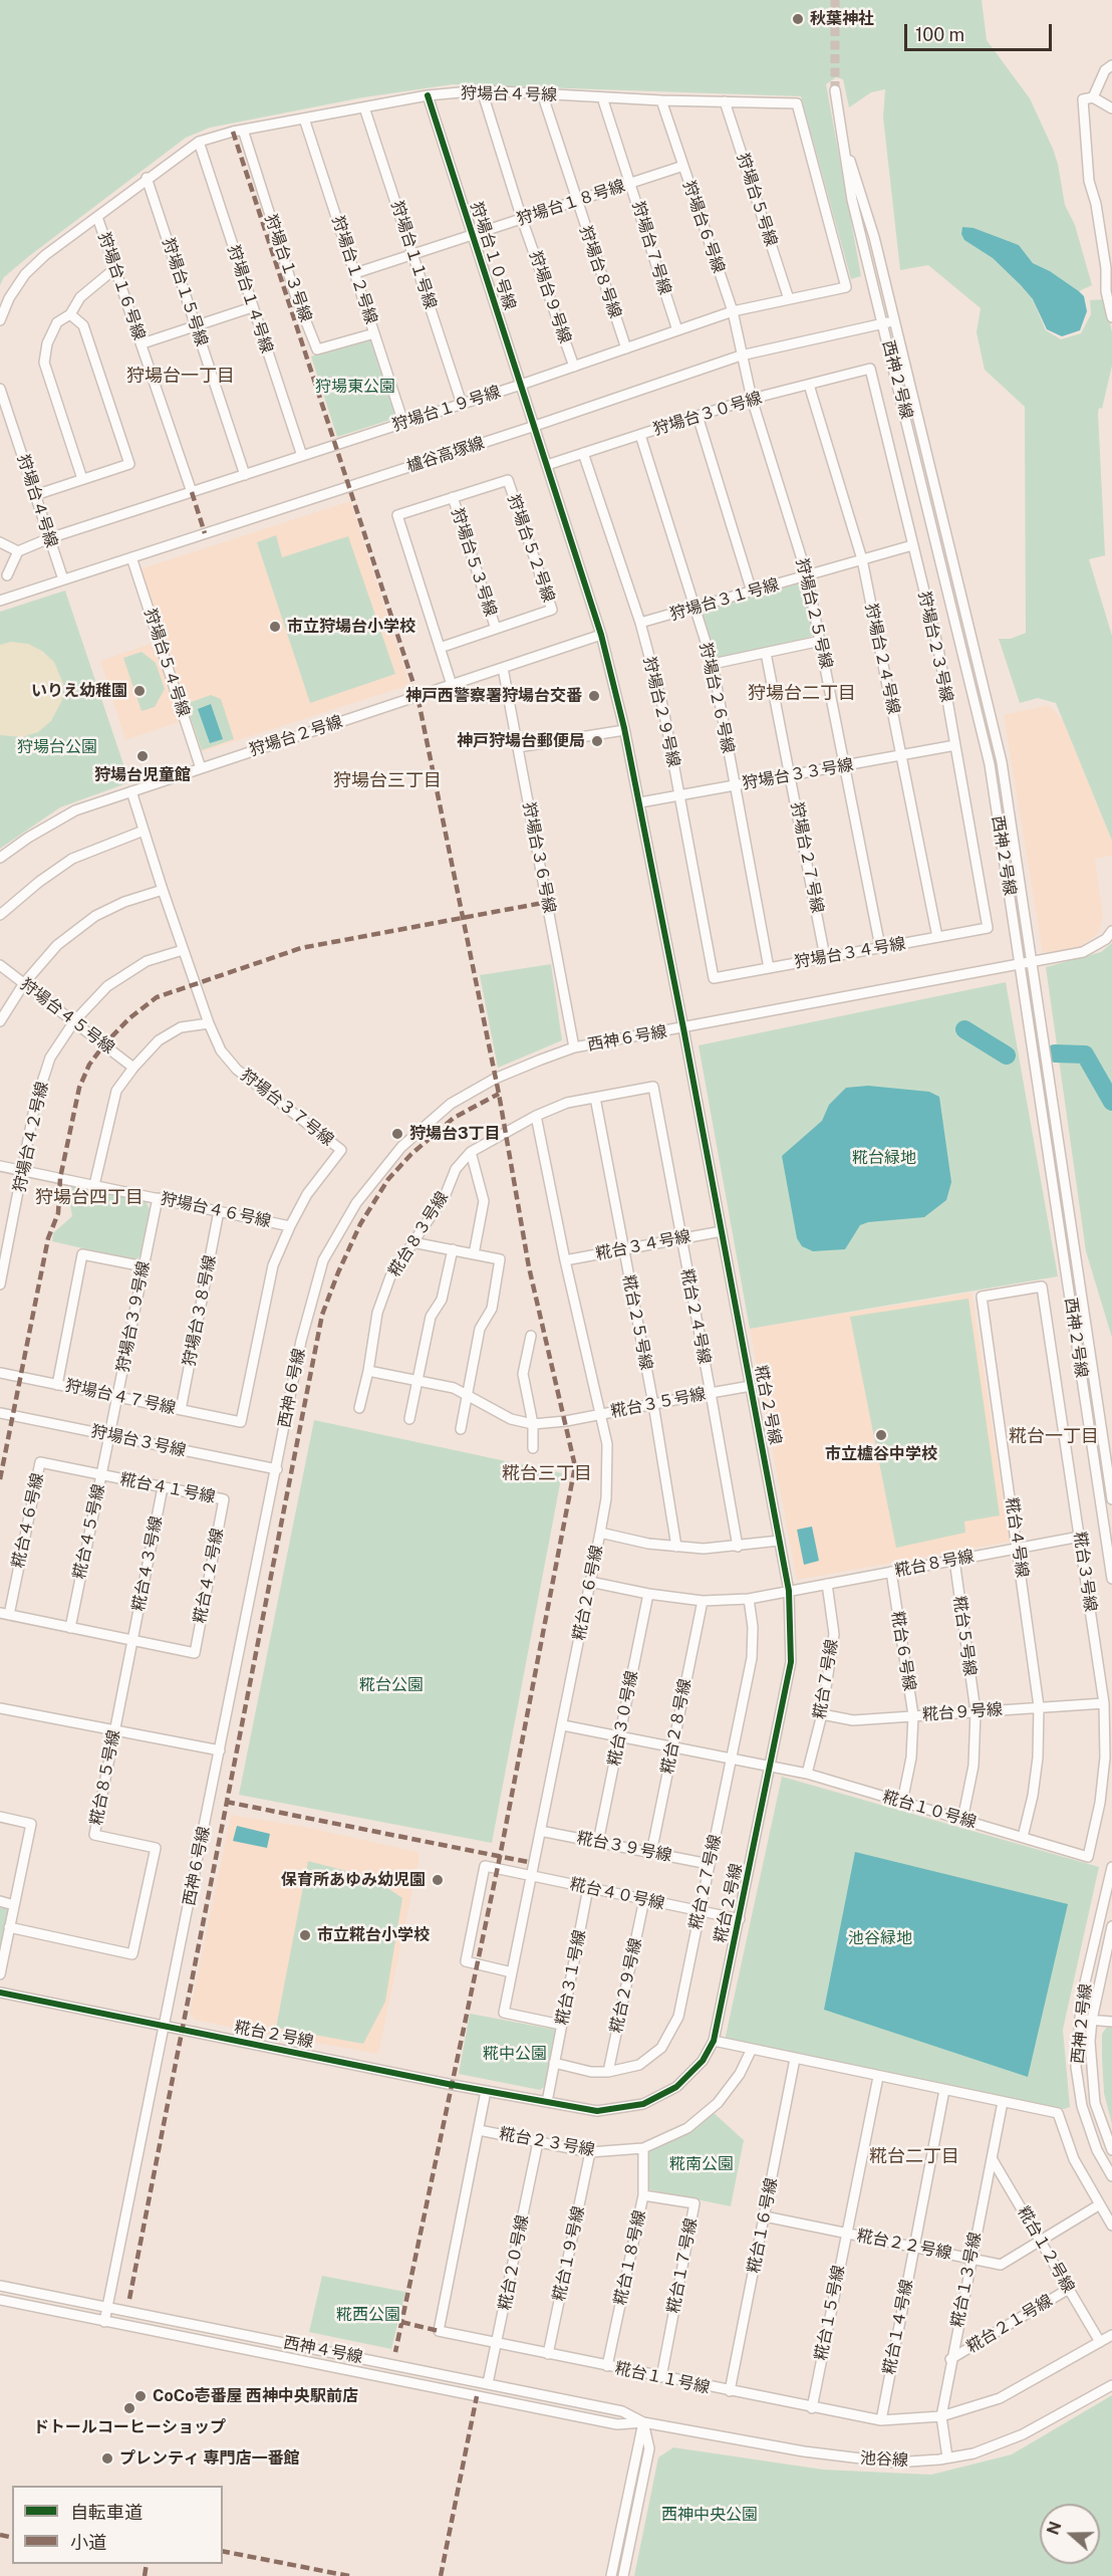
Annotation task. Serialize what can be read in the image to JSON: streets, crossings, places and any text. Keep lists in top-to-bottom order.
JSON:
{
  "streets": {
    "street": [
      "狩場台４号線",
      "狩場台５号線",
      "狩場台１８号線",
      "狩場台６号線",
      "狩場台７号線",
      "狩場台１１号線",
      "狩場台１０号線",
      "狩場台１３号線",
      "狩場台１２号線",
      "狩場台８号線",
      "狩場台１６号線",
      "狩場台１５号線",
      "狩場台９号線",
      "狩場台１４号線",
      "西神２号線",
      "狩場台１９号線",
      "狩場台３０号線",
      "櫨谷高塚線",
      "狩場台５２号線",
      "狩場台５３号線",
      "狩場台３１号線",
      "狩場台２５号線",
      "狩場台２３号線",
      "狩場台２４号線",
      "狩場台５４号線",
      "狩場台２６号線",
      "狩場台２９号線",
      "狩場台２号線",
      "狩場台３３号線",
      "狩場台３６号線",
      "狩場台２７号線",
      "狩場台３４号線",
      "狩場台４５号線",
      "西神６号線",
      "狩場台３７号線",
      "狩場台４２号線",
      "狩場台４６号線",
      "糀台８３号線",
      "糀台３４号線",
      "狩場台３８号線",
      "狩場台３９号線",
      "糀台２４号線",
      "糀台２５号線",
      "狩場台４７号線",
      "糀台３５号線",
      "糀台２号線",
      "狩場台３号線",
      "糀台４１号線",
      "糀台４６号線",
      "糀台４５号線",
      "糀台４号線",
      "糀台４３号線",
      "糀台８号線",
      "糀台３号線",
      "糀台４２号線",
      "糀台２６号線",
      "糀台５号線",
      "糀台６号線",
      "糀台７号線",
      "糀台９号線",
      "糀台３０号線",
      "糀台２８号線",
      "糀台８５号線",
      "糀台１０号線",
      "糀台３９号線",
      "糀台２７号線",
      "糀台４０号線",
      "糀台３１号線",
      "糀台２９号線",
      "糀台２３号線",
      "糀台１６号線",
      "糀台２２号線",
      "糀台１２号線",
      "糀台１９号線",
      "糀台１８号線",
      "糀台２０号線",
      "糀台１７号線",
      "糀台１３号線",
      "糀台１５号線",
      "糀台２１号線",
      "糀台１４号線",
      "西神４号線",
      "糀台１１号線",
      "池谷線"
    ]
  },
  "crossings": [
    ["狩場台４号線", "狩場台５号線"],
    ["狩場台４号線", "狩場台６号線"],
    ["狩場台４号線", "狩場台７号線"],
    ["狩場台４号線", "狩場台１１号線"],
    ["狩場台４号線", "狩場台１０号線"],
    ["狩場台４号線", "狩場台１３号線"],
    ["狩場台４号線", "狩場台１２号線"],
    ["狩場台４号線", "狩場台８号線"],
    ["狩場台４号線", "狩場台１６号線"],
    ["狩場台４号線", "狩場台１５号線"],
    ["狩場台４号線", "狩場台９号線"],
    ["狩場台４号線", "狩場台１４号線"],
    ["狩場台４号線", "狩場台１９号線"],
    ["狩場台４号線", "櫨谷高塚線"],
    ["狩場台５号線", "狩場台１９号線"],
    ["狩場台１８号線", "狩場台６号線"],
    ["狩場台１８号線", "狩場台７号線"],
    ["狩場台１８号線", "狩場台１１号線"],
    ["狩場台１８号線", "狩場台１０号線"],
    ["狩場台１８号線", "狩場台１２号線"],
    ["狩場台１８号線", "狩場台８号線"],
    ["狩場台１８号線", "狩場台９号線"],
    ["狩場台６号線", "狩場台１９号線"],
    ["狩場台６号線", "櫨谷高塚線"],
    ["狩場台６号線", "狩場台２５号線"],
    ["狩場台７号線", "狩場台１９号線"],
    ["狩場台１１号線", "狩場台１９号線"],
    ["狩場台１０号線", "狩場台１９号線"],
    ["狩場台１０号線", "狩場台３０号線"],
    ["狩場台１０号線", "櫨谷高塚線"],
    ["狩場台１０号線", "狩場台２号線"],
    ["狩場台１０号線", "糀台２号線"],
    ["狩場台１３号線", "狩場台１２号線"],
    ["狩場台１２号線", "狩場台１９号線"],
    ["狩場台８号線", "狩場台１９号線"],
    ["狩場台１６号線", "狩場台１９号線"],
    ["狩場台１５号線", "狩場台１９号線"],
    ["狩場台９号線", "狩場台１９号線"],
    ["狩場台１４号線", "狩場台１９号線"],
    ["西神２号線", "櫨谷高塚線"],
    ["西神２号線", "西神６号線"],
    ["狩場台３０号線", "狩場台２５号線"],
    ["狩場台３０号線", "狩場台２３号線"],
    ["狩場台３０号線", "狩場台２４号線"],
    ["狩場台３０号線", "狩場台２６号線"],
    ["狩場台３０号線", "狩場台２９号線"],
    ["櫨谷高塚線", "狩場台２５号線"],
    ["櫨谷高塚線", "狩場台５４号線"],
    ["狩場台５２号線", "狩場台５３号線"],
    ["狩場台５２号線", "狩場台２号線"],
    ["狩場台３１号線", "狩場台２５号線"],
    ["狩場台３１号線", "狩場台２３号線"],
    ["狩場台３１号線", "狩場台２４号線"],
    ["狩場台３１号線", "狩場台２６号線"],
    ["狩場台３１号線", "狩場台２９号線"],
    ["狩場台２５号線", "狩場台３３号線"],
    ["狩場台２５号線", "狩場台３４号線"],
    ["狩場台２３号線", "狩場台３３号線"],
    ["狩場台２３号線", "狩場台３４号線"],
    ["狩場台２４号線", "狩場台３３号線"],
    ["狩場台２４号線", "狩場台３４号線"],
    ["狩場台５４号線", "狩場台２号線"],
    ["狩場台２６号線", "狩場台３３号線"],
    ["狩場台２６号線", "狩場台３４号線"],
    ["狩場台２９号線", "狩場台３３号線"],
    ["狩場台２９号線", "狩場台３４号線"],
    ["狩場台２号線", "狩場台３６号線"],
    ["狩場台２号線", "狩場台３７号線"],
    ["狩場台３３号線", "狩場台２７号線"],
    ["狩場台３３号線", "糀台２号線"],
    ["狩場台３６号線", "西神６号線"],
    ["狩場台２７号線", "狩場台３４号線"],
    ["狩場台４５号線", "狩場台４２号線"],
    ["西神６号線", "糀台２号線"],
    ["西神６号線", "狩場台３号線"],
    ["西神６号線", "西神４号線"],
    ["狩場台３７号線", "狩場台４２号線"],
    ["狩場台３７号線", "狩場台４６号線"],
    ["狩場台３７号線", "狩場台４７号線"],
    ["狩場台４２号線", "狩場台４６号線"],
    ["狩場台４６号線", "狩場台３８号線"],
    ["狩場台４６号線", "狩場台３９号線"],
    ["糀台８３号線", "糀台２４号線"],
    ["糀台８３号線", "糀台２５号線"],
    ["糀台８３号線", "糀台２６号線"],
    ["糀台３４号線", "糀台２４号線"],
    ["糀台３４号線", "糀台２５号線"],
    ["糀台３４号線", "糀台２号線"],
    ["糀台３４号線", "糀台２６号線"],
    ["狩場台３８号線", "狩場台４７号線"],
    ["狩場台３９号線", "狩場台４７号線"],
    ["狩場台３９号線", "狩場台３号線"],
    ["狩場台３９号線", "糀台４５号線"],
    ["糀台２４号線", "糀台３５号線"],
    ["糀台２５号線", "糀台３５号線"],
    ["糀台３５号線", "糀台２号線"],
    ["糀台３５号線", "糀台２６号線"],
    ["糀台２号線", "糀台８号線"],
    ["糀台２号線", "糀台１０号線"],
    ["糀台２号線", "糀台４０号線"],
    ["糀台２号線", "糀台３１号線"],
    ["糀台２号線", "糀台１１号線"],
    ["狩場台３号線", "糀台４５号線"],
    ["糀台４１号線", "糀台４６号線"],
    ["糀台４１号線", "糀台４５号線"],
    ["糀台４１号線", "糀台４３号線"],
    ["糀台４１号線", "糀台４２号線"],
    ["糀台４号線", "糀台８号線"],
    ["糀台４号線", "糀台３号線"],
    ["糀台４号線", "糀台９号線"],
    ["糀台４号線", "糀台１０号線"],
    ["糀台４３号線", "糀台４２号線"],
    ["糀台４３号線", "糀台８５号線"],
    ["糀台８号線", "糀台３号線"],
    ["糀台８号線", "糀台２６号線"],
    ["糀台８号線", "糀台５号線"],
    ["糀台８号線", "糀台６号線"],
    ["糀台８号線", "糀台７号線"],
    ["糀台８号線", "糀台３０号線"],
    ["糀台８号線", "糀台２８号線"],
    ["糀台８号線", "糀台２７号線"],
    ["糀台３号線", "糀台９号線"],
    ["糀台３号線", "糀台１０号線"],
    ["糀台４２号線", "糀台８５号線"],
    ["糀台２６号線", "糀台１０号線"],
    ["糀台２６号線", "糀台３９号線"],
    ["糀台２６号線", "糀台４０号線"],
    ["糀台２６号線", "糀台３１号線"],
    ["糀台５号線", "糀台９号線"],
    ["糀台５号線", "糀台１０号線"],
    ["糀台６号線", "糀台９号線"],
    ["糀台６号線", "糀台１０号線"],
    ["糀台７号線", "糀台９号線"],
    ["糀台７号線", "糀台１０号線"],
    ["糀台３０号線", "糀台１０号線"],
    ["糀台３０号線", "糀台３９号線"],
    ["糀台２８号線", "糀台１０号線"],
    ["糀台２８号線", "糀台３９号線"],
    ["糀台１０号線", "糀台２７号線"],
    ["糀台３９号線", "糀台２７号線"],
    ["糀台２７号線", "糀台４０号線"],
    ["糀台２７号線", "糀台３１号線"],
    ["糀台２７号線", "糀台２９号線"],
    ["糀台４０号線", "糀台３１号線"],
    ["糀台４０号線", "糀台２９号線"],
    ["糀台２３号線", "糀台１９号線"],
    ["糀台２３号線", "糀台１８号線"],
    ["糀台２３号線", "糀台２０号線"],
    ["糀台２３号線", "糀台１１号線"],
    ["糀台１６号線", "糀台２２号線"],
    ["糀台１６号線", "糀台１１号線"],
    ["糀台２２号線", "糀台１２号線"],
    ["糀台２２号線", "糀台１３号線"],
    ["糀台２２号線", "糀台１５号線"],
    ["糀台２２号線", "糀台１４号線"],
    ["糀台１２号線", "糀台１３号線"],
    ["糀台１２号線", "糀台２１号線"],
    ["糀台１２号線", "糀台１１号線"],
    ["糀台１９号線", "糀台１１号線"],
    ["糀台１８号線", "糀台１７号線"],
    ["糀台１８号線", "糀台１１号線"],
    ["糀台２０号線", "西神４号線"],
    ["糀台２０号線", "糀台１１号線"],
    ["糀台１７号線", "糀台１１号線"],
    ["糀台１３号線", "糀台２１号線"],
    ["糀台１３号線", "糀台１１号線"],
    ["糀台１３号線", "池谷線"],
    ["糀台１５号線", "糀台１１号線"],
    ["糀台１４号線", "糀台１１号線"],
    ["西神４号線", "池谷線"]
  ],
  "districts": [
    "狩場台一丁目",
    "狩場台二丁目",
    "狩場台三丁目",
    "狩場台四丁目",
    "糀台一丁目",
    "糀台三丁目",
    "糀台二丁目"
  ],
  "parks": [
    "狩場東公園",
    "狩場台公園",
    "糀台緑地",
    "糀台公園",
    "池谷緑地",
    "糀中公園",
    "糀南公園",
    "糀西公園",
    "西神中央公園"
  ],
  "places": [
    "秋葉神社",
    "市立狩場台小学校",
    "いりえ幼稚園",
    "神戸西警察署狩場台交番",
    "神戸狩場台郵便局",
    "狩場台児童館",
    "狩場台3丁目",
    "市立櫨谷中学校",
    "保育所あゆみ幼児園",
    "市立糀台小学校",
    "CoCo壱番屋 西神中央駅前店",
    "ドトールコーヒーショップ",
    "プレンティ 専門店一番館"
  ],
  "legend": ["自転車道", "小道"],
  "scale_bar": "100 m",
  "north": "left"
}
